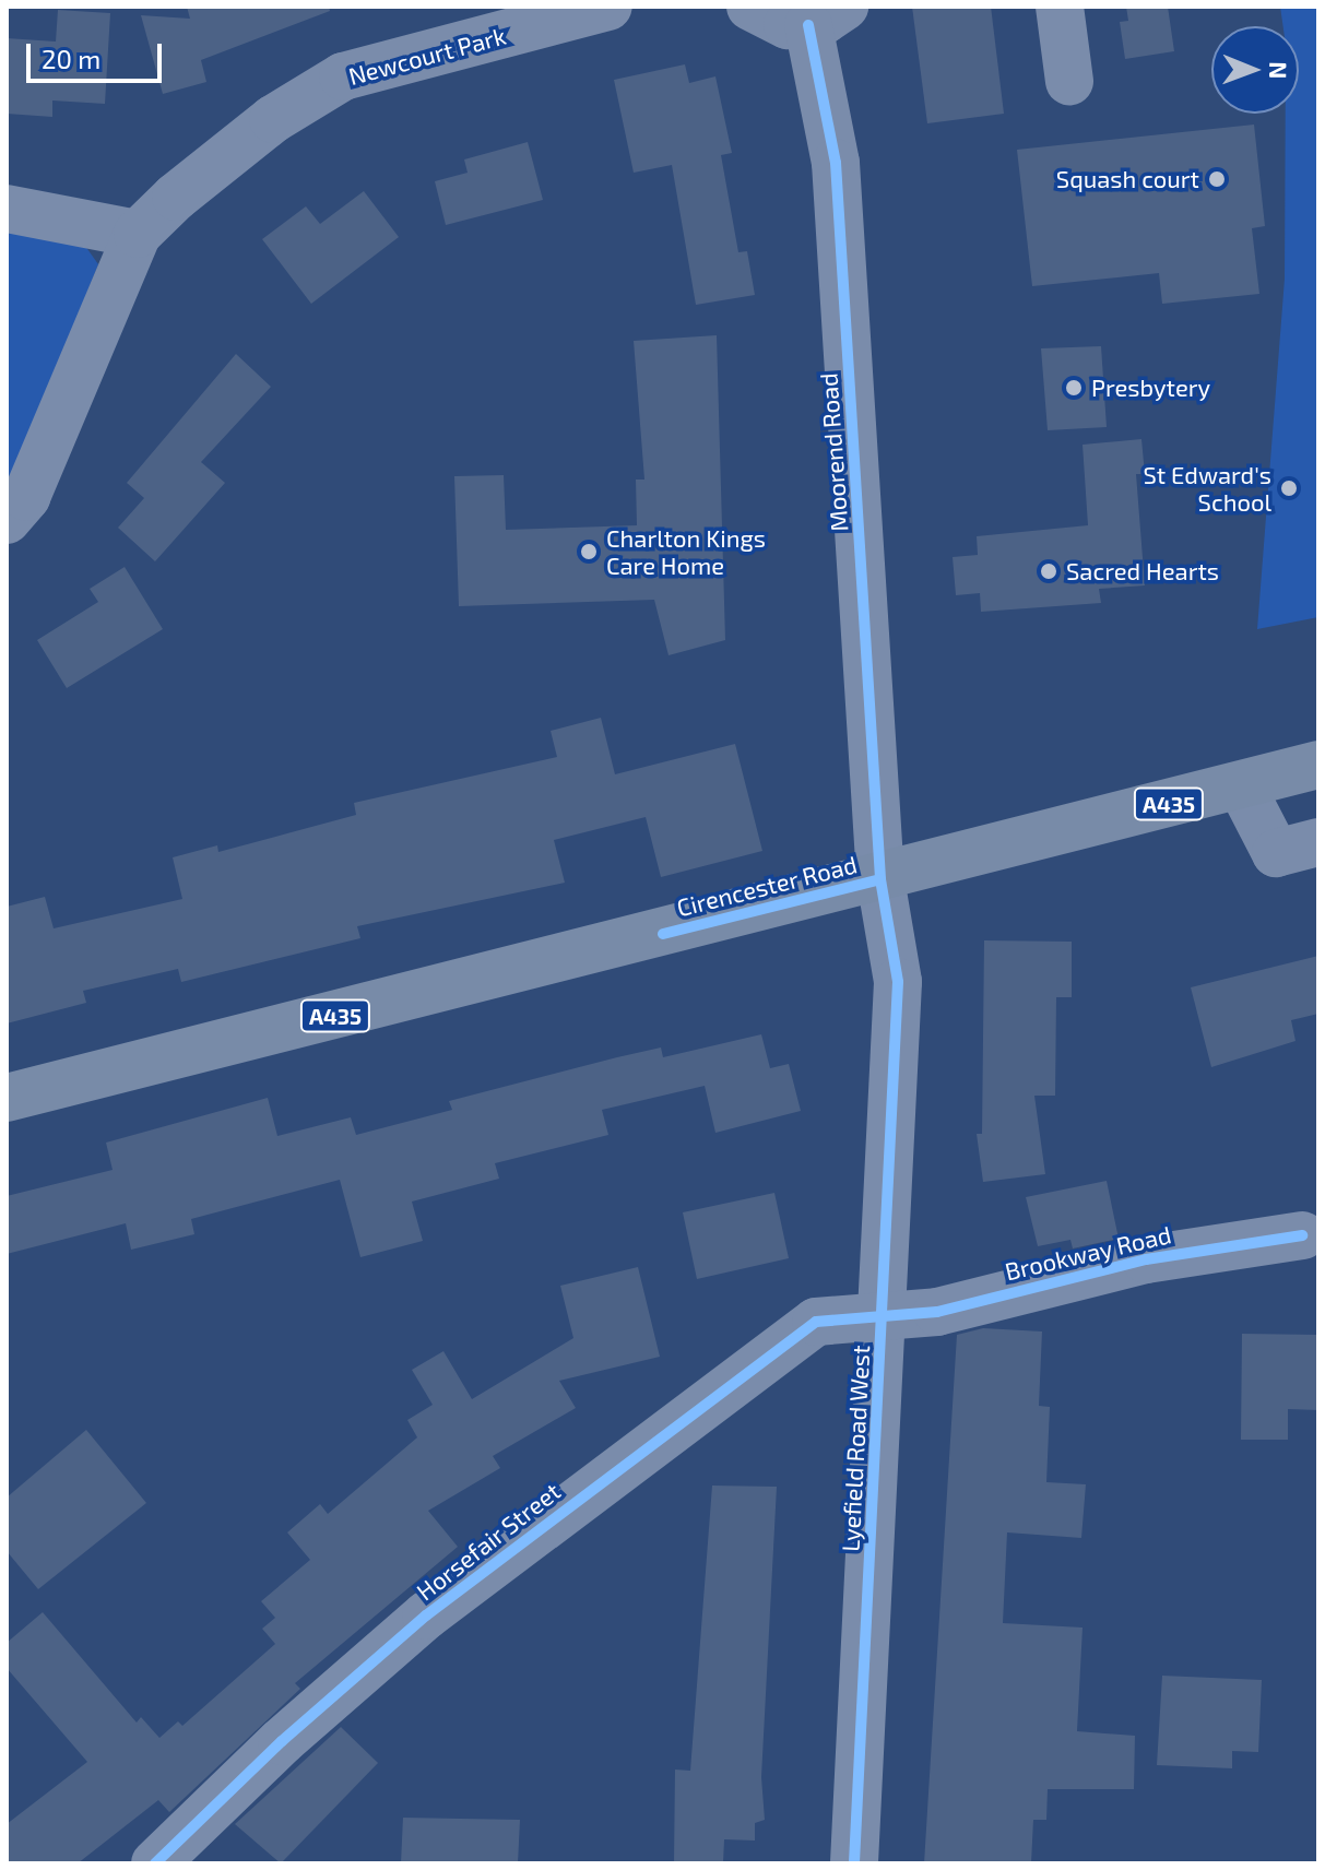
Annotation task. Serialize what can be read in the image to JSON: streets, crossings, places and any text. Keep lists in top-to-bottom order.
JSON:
{
  "streets": {
    "main road": ["A435", "Cirencester Road"],
    "street": [
      "Newcourt Park",
      "Moorend Road",
      "Brookway Road",
      "Lyefield Road West",
      "Horsefair Street"
    ]
  },
  "crossings": [
    ["Moorend Road", "Cirencester Road"],
    ["Moorend Road", "Lyefield Road West"],
    ["Cirencester Road", "Lyefield Road West"],
    ["Brookway Road", "Lyefield Road West"],
    ["Brookway Road", "Horsefair Street"],
    ["Lyefield Road West", "Horsefair Street"]
  ],
  "places": [
    "Squash court",
    "Presbytery",
    "St Edward's School",
    "Charlton Kings Care Home",
    "Sacred Hearts"
  ],
  "scale_bar": "20 m",
  "north": "right"
}
